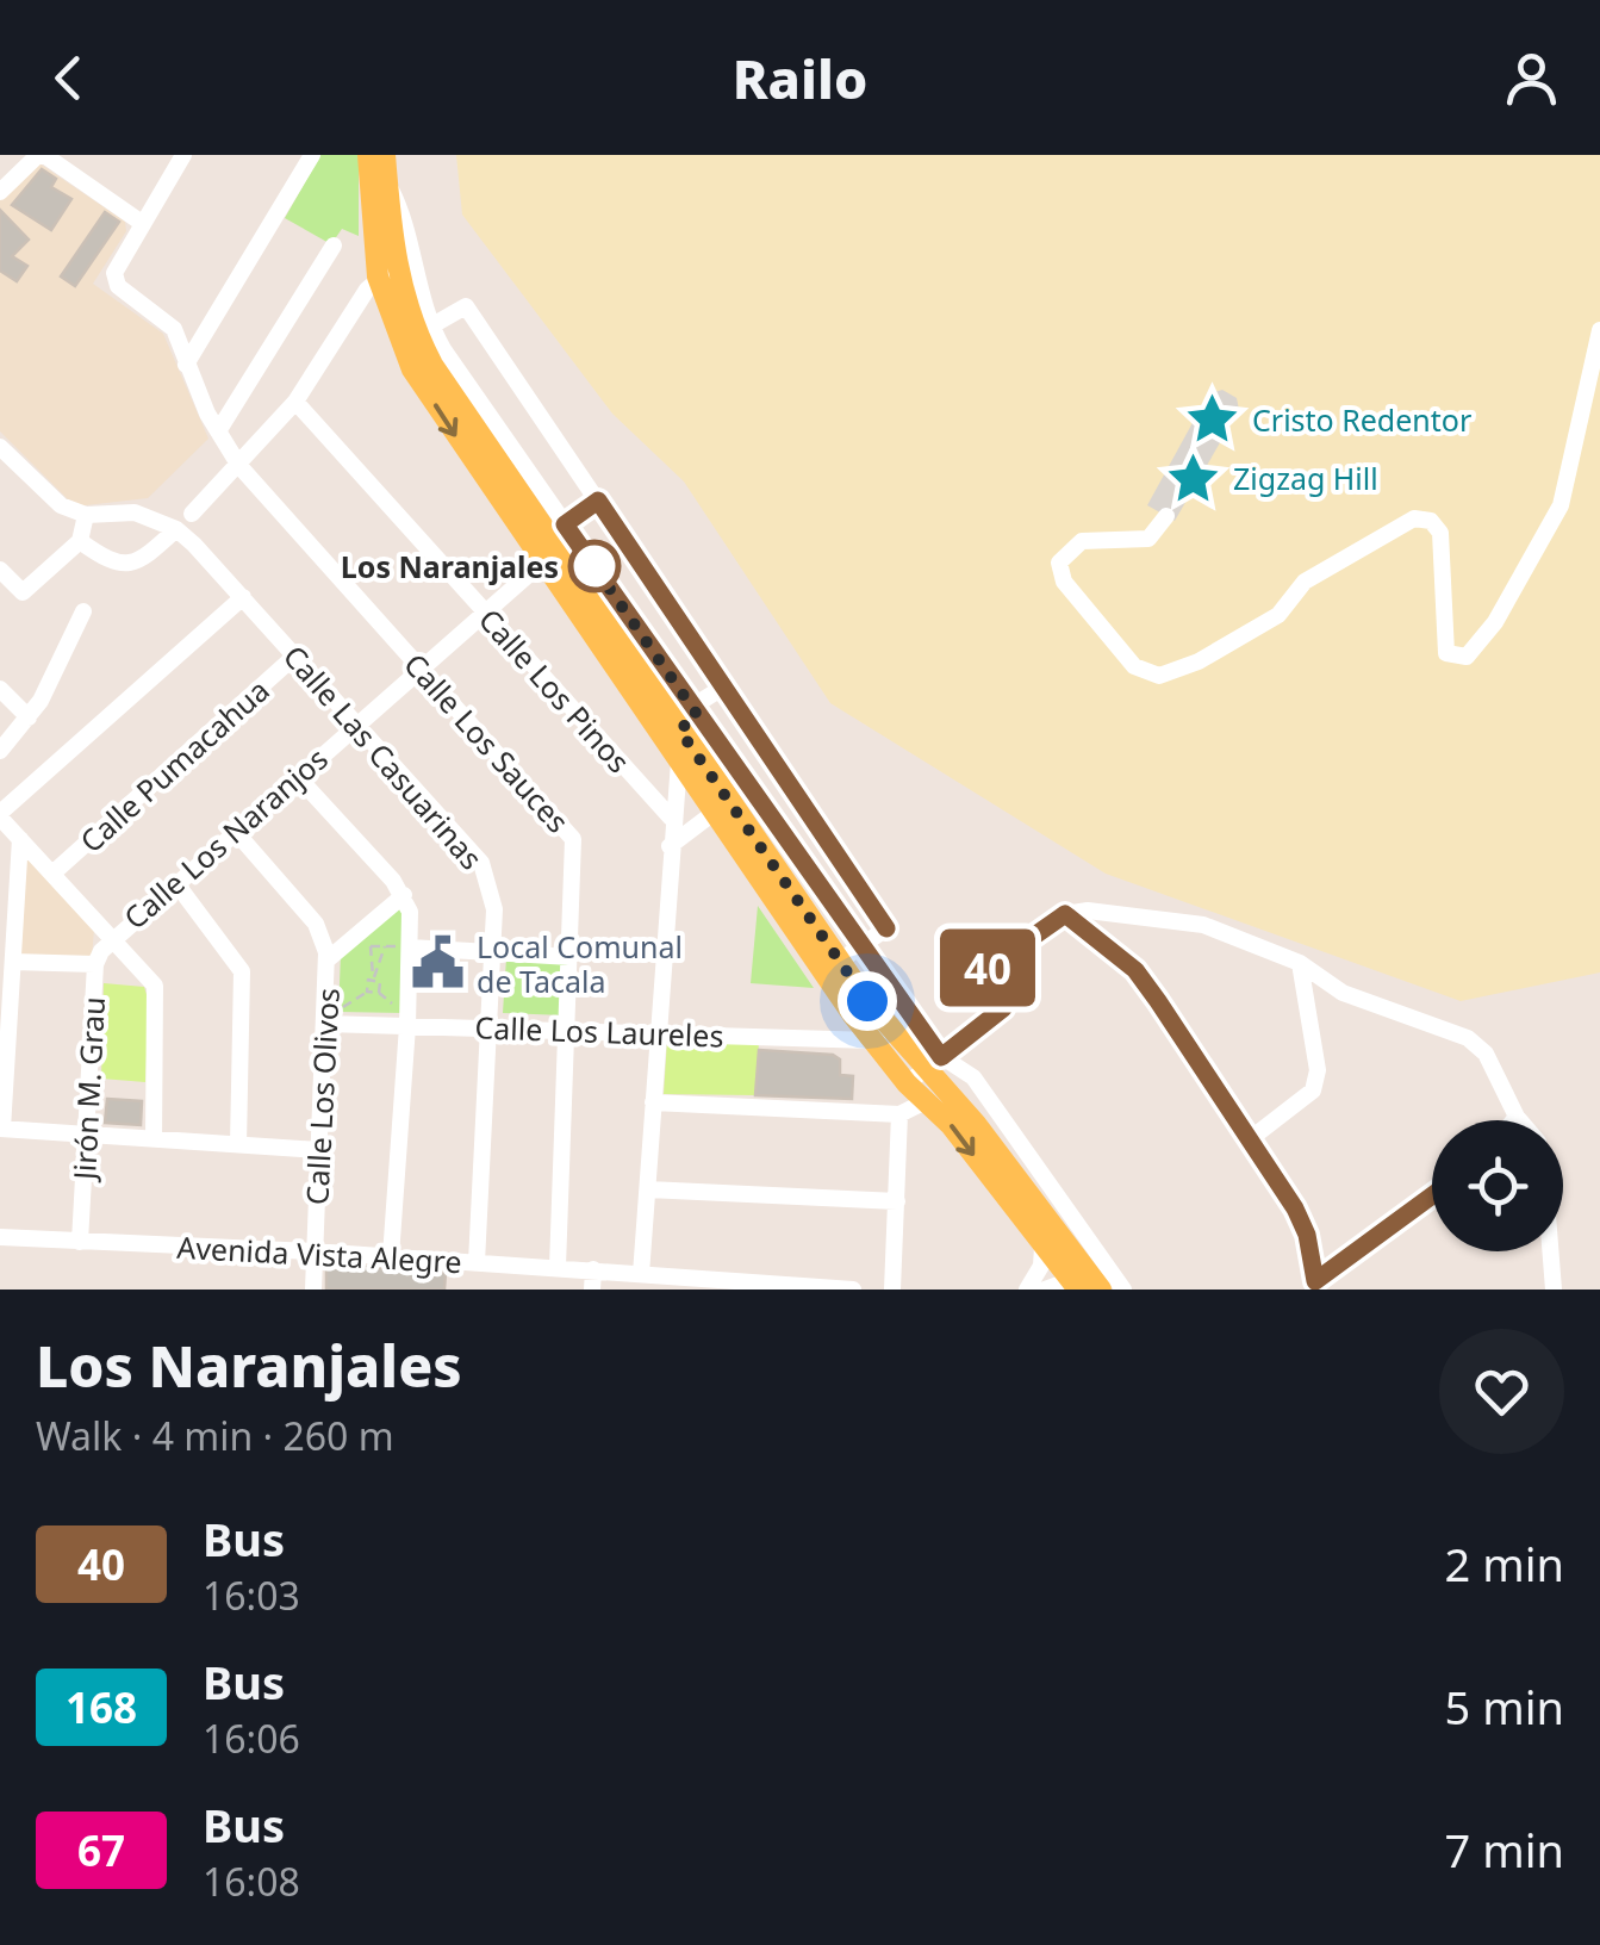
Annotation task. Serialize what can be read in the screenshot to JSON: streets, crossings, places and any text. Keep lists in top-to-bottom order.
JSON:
{
  "streets": {
    "street": [
      "Calle Los Pinos",
      "Calle Los Sauces",
      "Calle Las Casuarinas",
      "Calle Pumacahua",
      "Calle Los Naranjos",
      "Calle Los Laureles",
      "Jirón M. Grau",
      "Calle Los Olivos",
      "Avenida Vista Alegre"
    ]
  },
  "crossings": [
    ["Calle Los Pinos", "Calle Los Naranjos"],
    ["Calle Los Pinos", "Calle Los Laureles"],
    ["Calle Los Pinos", "Avenida Vista Alegre"],
    ["Calle Los Sauces", "Calle Los Naranjos"],
    ["Calle Los Sauces", "Calle Los Laureles"],
    ["Calle Los Sauces", "Avenida Vista Alegre"],
    ["Calle Las Casuarinas", "Calle Pumacahua"],
    ["Calle Las Casuarinas", "Calle Los Naranjos"],
    ["Calle Las Casuarinas", "Calle Los Laureles"],
    ["Calle Las Casuarinas", "Avenida Vista Alegre"],
    ["Calle Los Naranjos", "Jirón M. Grau"],
    ["Calle Los Naranjos", "Calle Los Olivos"],
    ["Calle Los Laureles", "Calle Los Olivos"],
    ["Jirón M. Grau", "Avenida Vista Alegre"],
    ["Calle Los Olivos", "Avenida Vista Alegre"]
  ],
  "places": {
    "place": ["Cristo Redentor", "Zigzag Hill"],
    "other": ["Los Naranjales"],
    "public building": ["Local Comunal de Tacala"]
  },
  "lines": ["bus line 40"],
  "page": {
    "header": "Railo",
    "on_map": "40",
    "heading": ["Los Naranjales", "Walk · 4 min · 260 m"],
    "list": [
      {
        "mark": "40",
        "name": "Bus",
        "note": "16:03",
        "value": "2 min"
      },
      {
        "mark": "168",
        "name": "Bus",
        "note": "16:06",
        "value": "5 min"
      },
      {
        "mark": "67",
        "name": "Bus",
        "note": "16:08",
        "value": "7 min"
      }
    ]
  }
}
